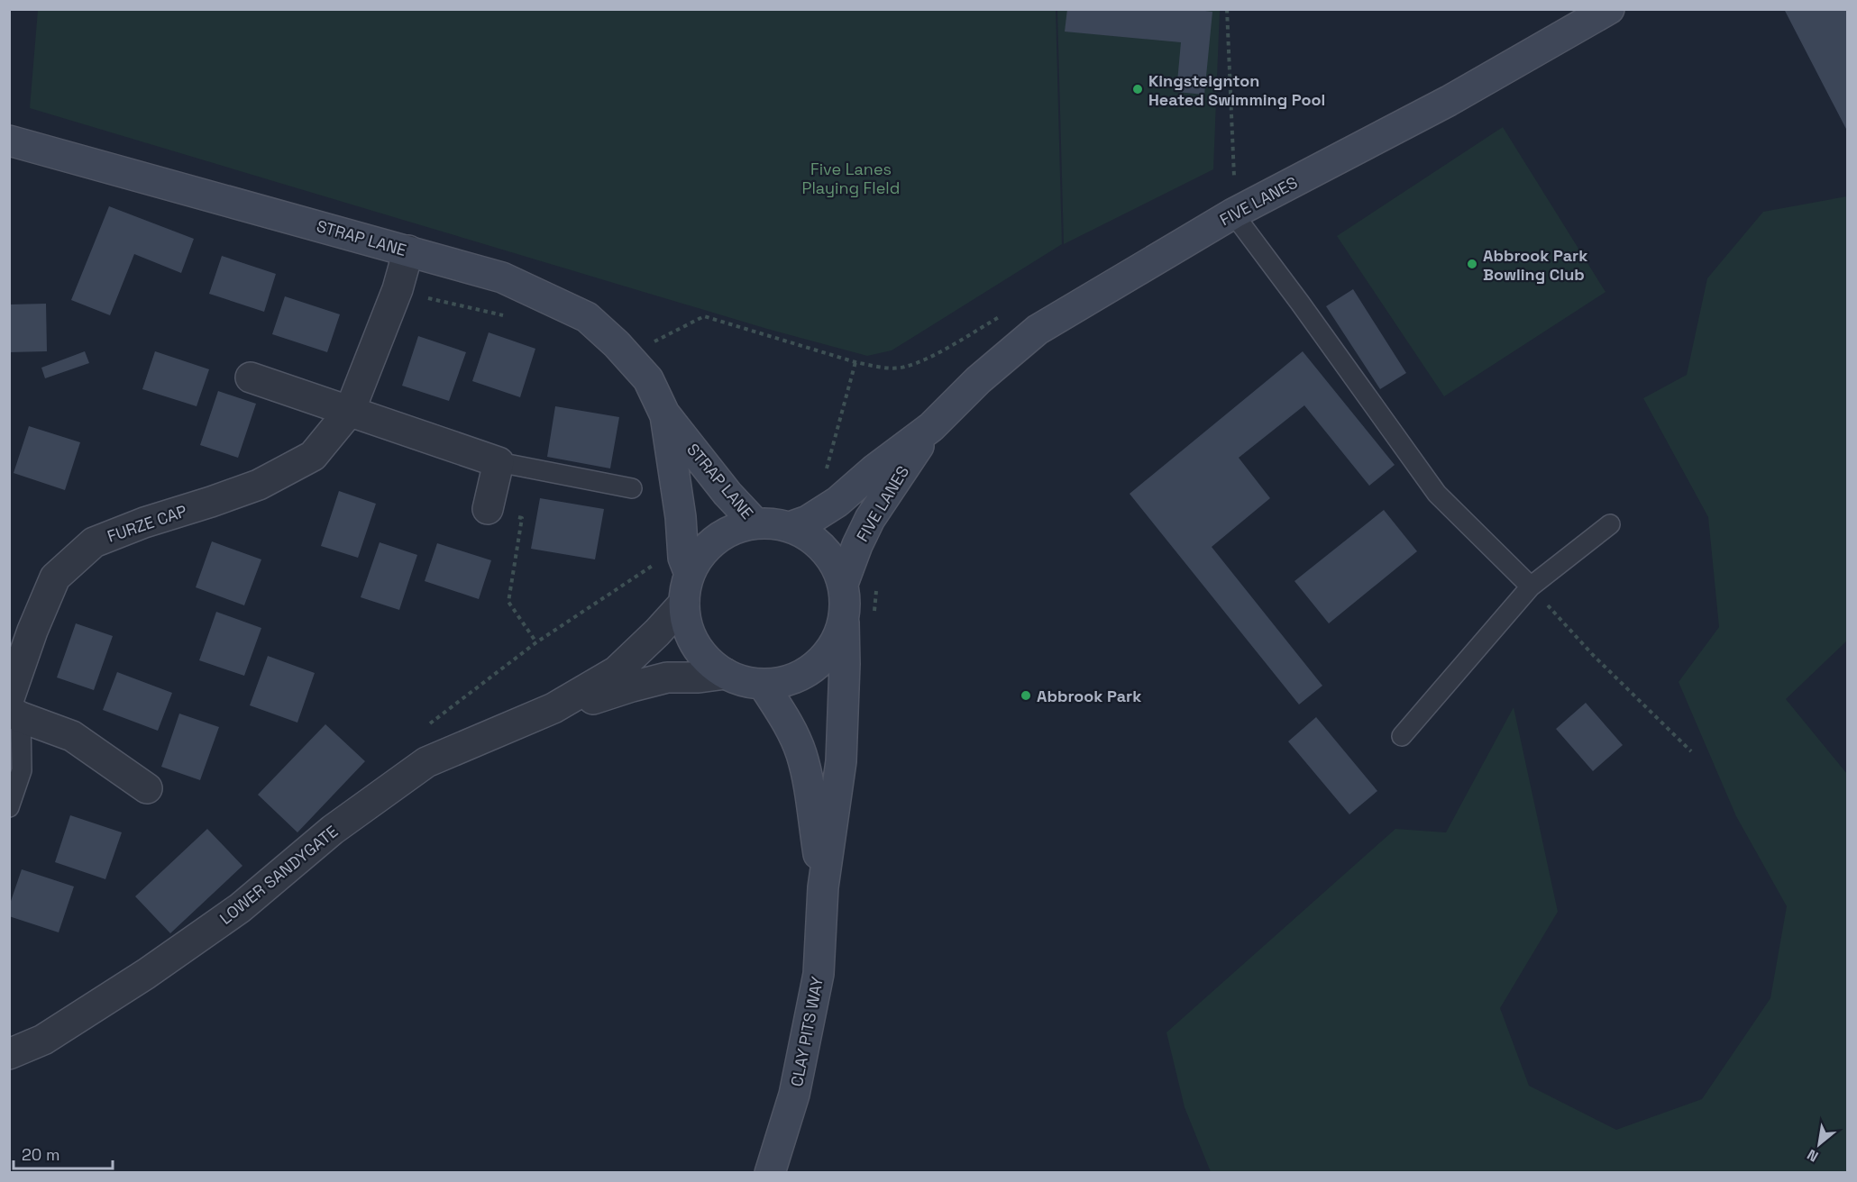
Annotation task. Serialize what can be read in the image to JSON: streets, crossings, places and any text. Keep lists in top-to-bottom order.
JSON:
{
  "streets": {
    "main road": ["FIVE LANES", "STRAP LANE", "CLAY PITS WAY"],
    "street": ["FURZE CAP", "LOWER SANDYGATE"]
  },
  "crossings": [
    ["FIVE LANES", "STRAP LANE"],
    ["FIVE LANES", "LOWER SANDYGATE"],
    ["FIVE LANES", "CLAY PITS WAY"],
    ["STRAP LANE", "FURZE CAP"],
    ["STRAP LANE", "LOWER SANDYGATE"],
    ["STRAP LANE", "CLAY PITS WAY"],
    ["LOWER SANDYGATE", "CLAY PITS WAY"]
  ],
  "parks": ["Five Lanes Playing FIeld"],
  "places": ["Kingsteignton Heated Swimming Pool", "Abbrook Park Bowling Club", "Abbrook Park"],
  "scale_bar": "20 m",
  "north": "bottom left"
}
